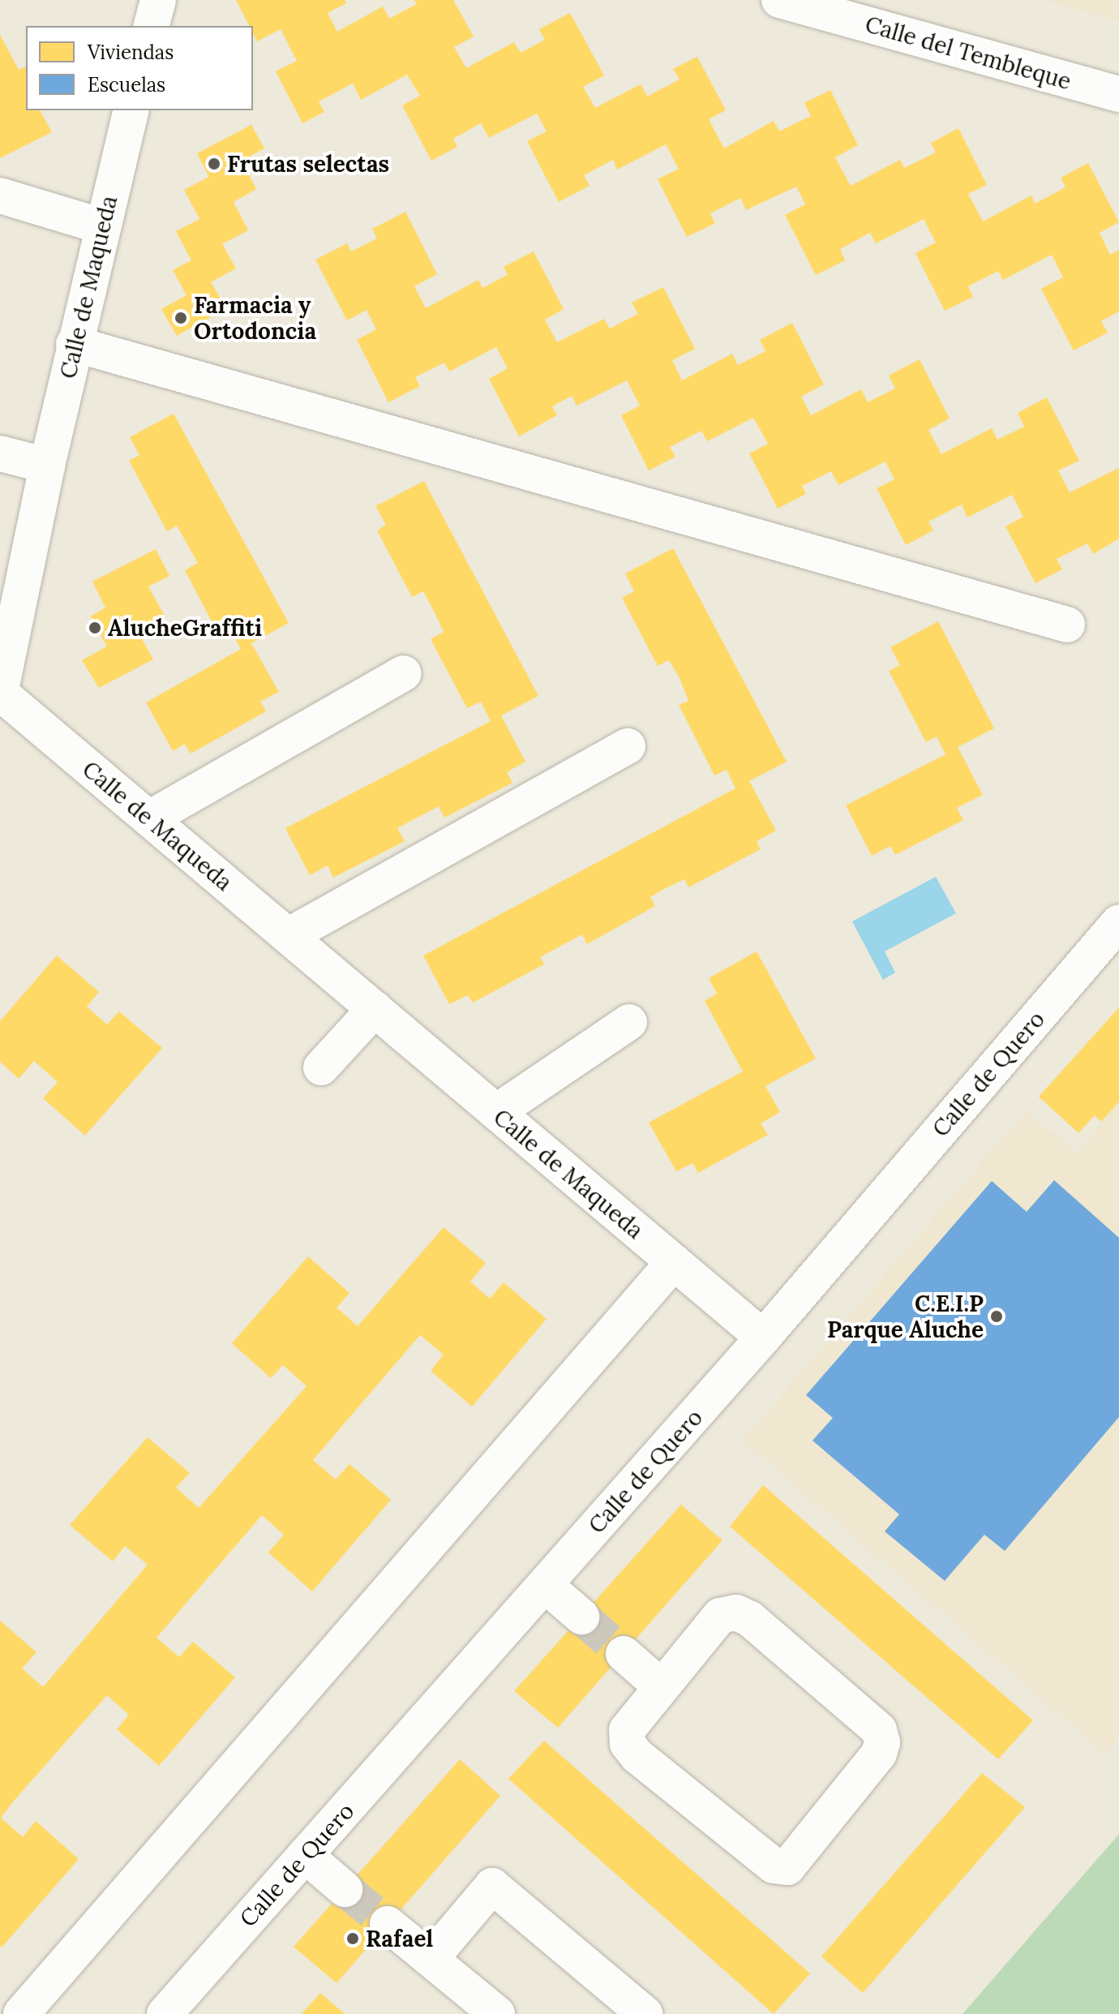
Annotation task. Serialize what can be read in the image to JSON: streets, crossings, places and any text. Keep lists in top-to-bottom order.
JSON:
{
  "streets": {
    "street": ["Calle del Tembleque", "Calle de Maqueda", "Calle de Quero"]
  },
  "crossings": [
    ["Calle de Maqueda", "Calle de Quero"]
  ],
  "places": [
    "Frutas selectas",
    "Farmacia y Ortodoncia",
    "AlucheGraffiti",
    "C.E.I.P Parque Aluche",
    "Rafael"
  ],
  "legend": ["Viviendas", "Escuelas"]
}
